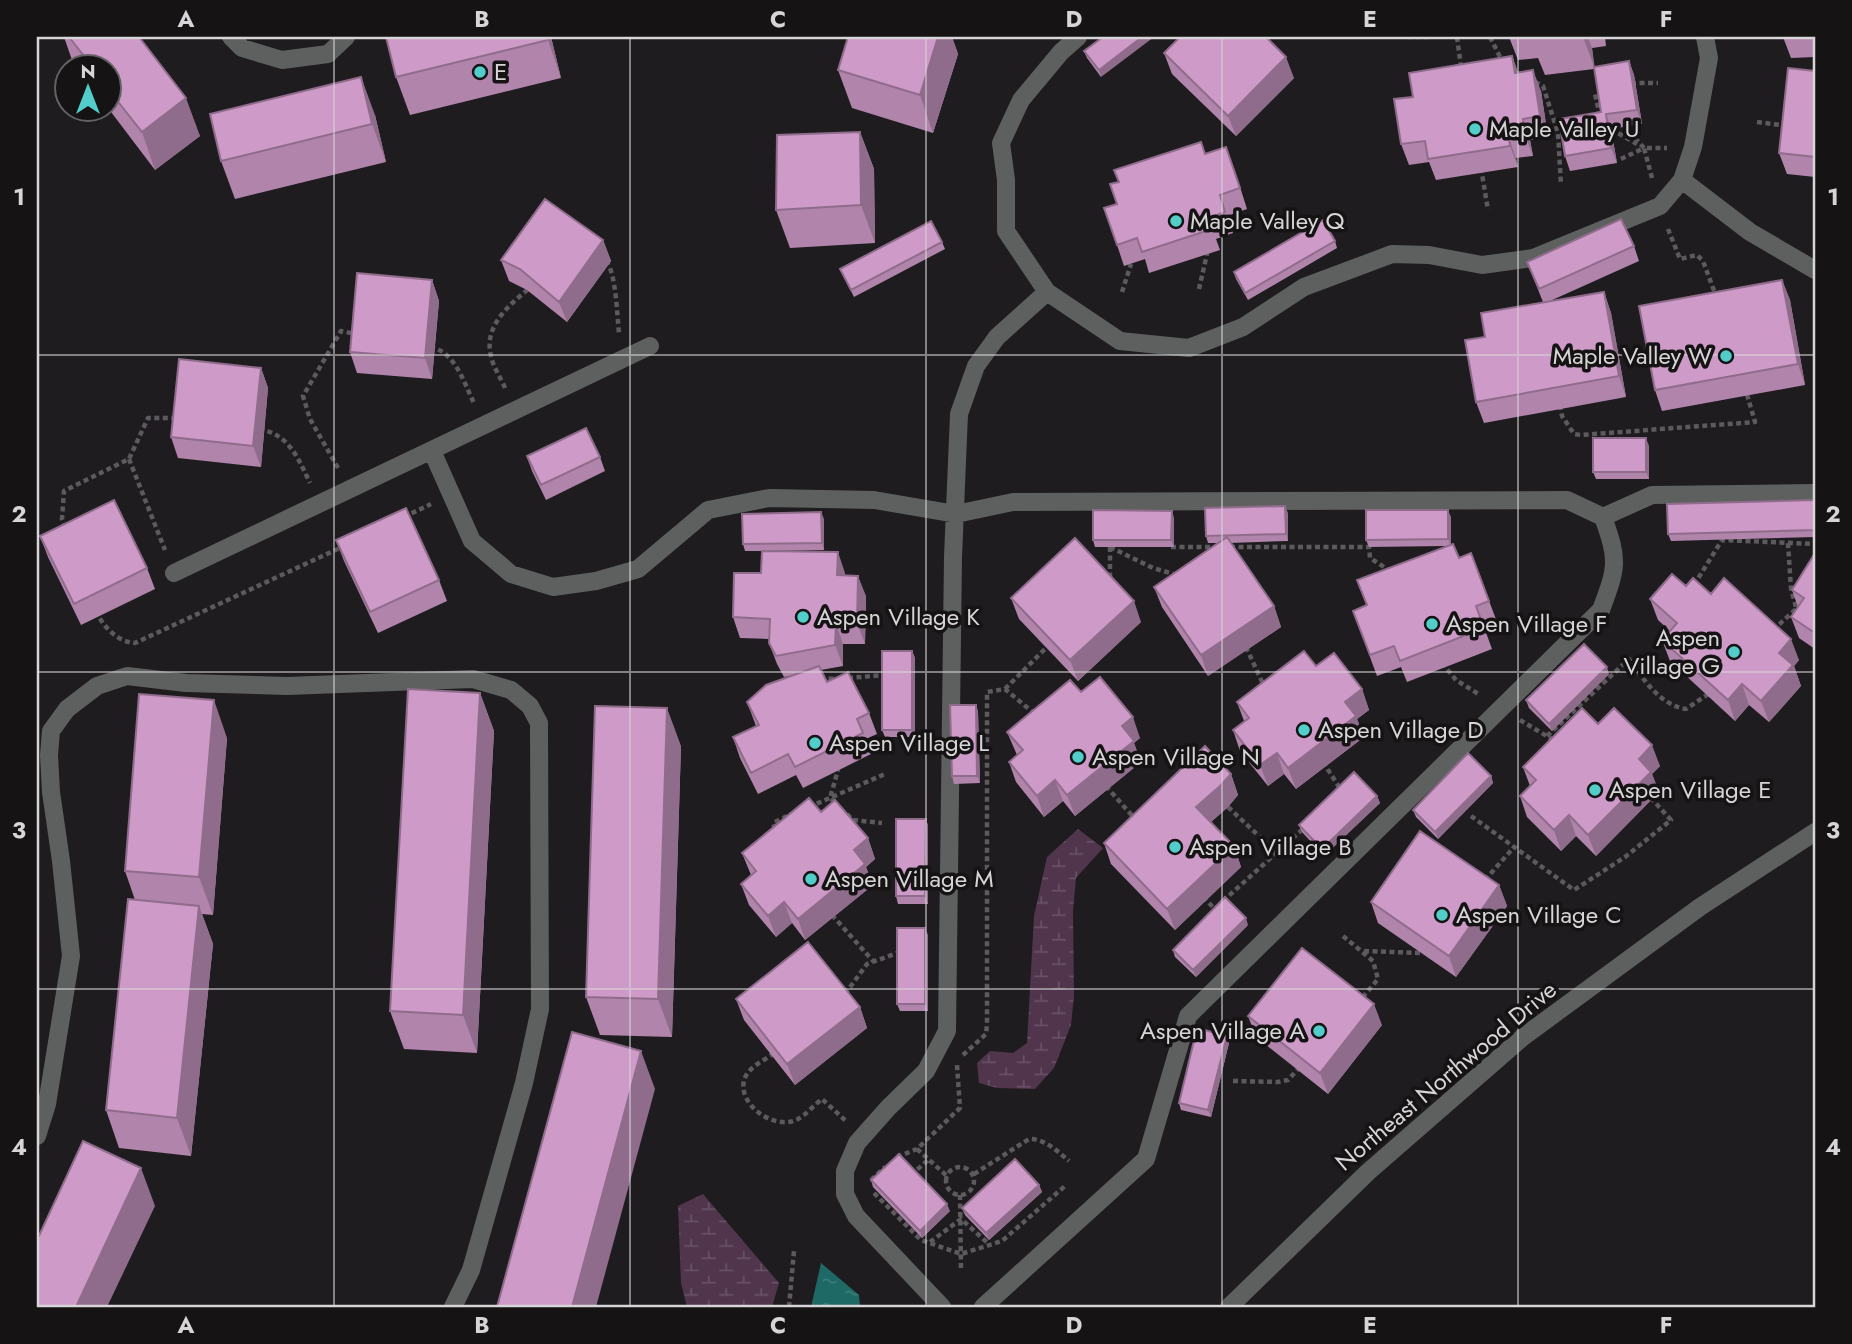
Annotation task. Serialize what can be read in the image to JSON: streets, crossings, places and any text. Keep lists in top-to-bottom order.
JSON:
{
  "streets": {
    "street": ["Northeast Northwood Drive"]
  },
  "places": [
    "E",
    "Maple Valley U",
    "Maple Valley Q",
    "Maple Valley W",
    "Aspen Village K",
    "Aspen Village F",
    "Aspen Village G",
    "Aspen Village D",
    "Aspen Village L",
    "Aspen Village N",
    "Aspen Village E",
    "Aspen Village B",
    "Aspen Village M",
    "Aspen Village C",
    "Aspen Village A"
  ],
  "north": "top",
  "grid": {
    "columns": [
      "A",
      "B",
      "C",
      "D",
      "E",
      "F"
    ],
    "rows": [
      "1",
      "2",
      "3",
      "4"
    ]
  }
}
